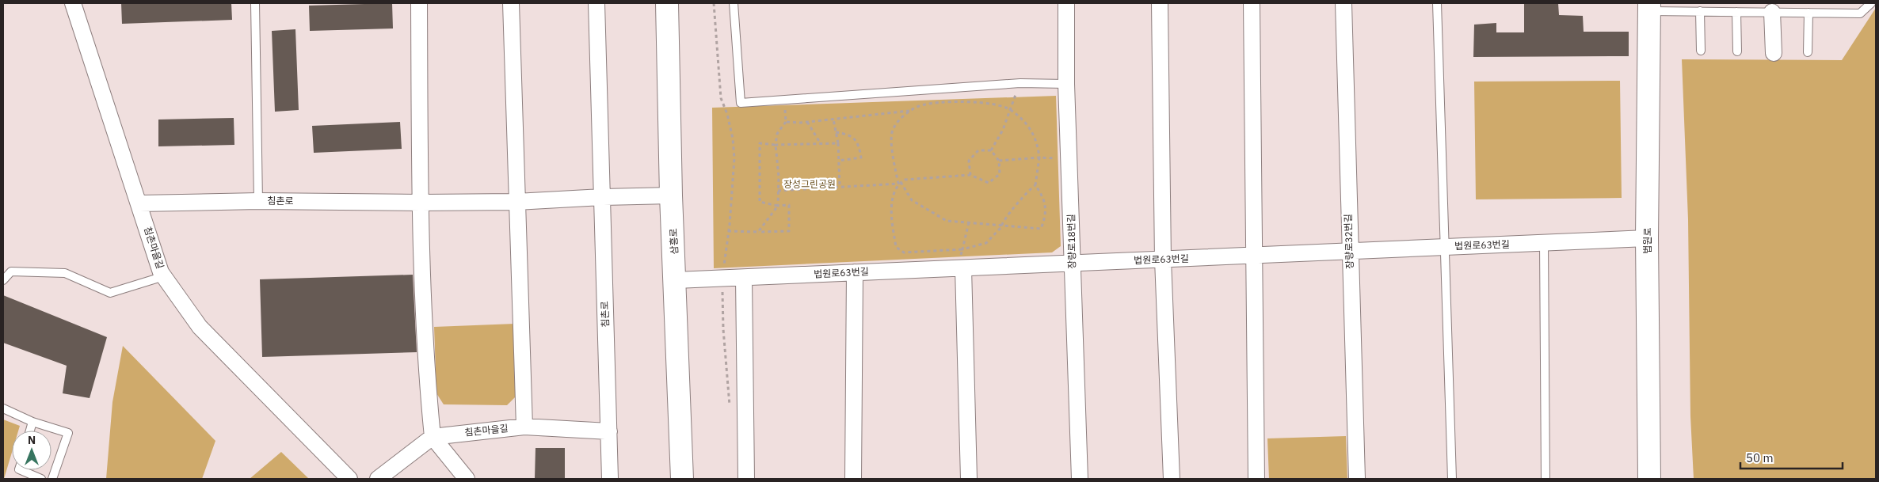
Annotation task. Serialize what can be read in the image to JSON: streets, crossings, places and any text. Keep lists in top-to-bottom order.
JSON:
{
  "streets": {
    "main road": ["법원로", "삼흥로"],
    "street": [
      "침촌로",
      "장량로18번길",
      "장량로32번길",
      "법원로63번길",
      "침촌마을길"
    ]
  },
  "crossings": [
    ["침촌로", "삼흥로"],
    ["침촌로", "침촌마을길"],
    ["법원로", "법원로63번길"],
    ["삼흥로", "법원로63번길"],
    ["장량로18번길", "법원로63번길"],
    ["장량로32번길", "법원로63번길"]
  ],
  "parks": ["장성그린공원"],
  "scale_bar": "50 m",
  "north": "top"
}
